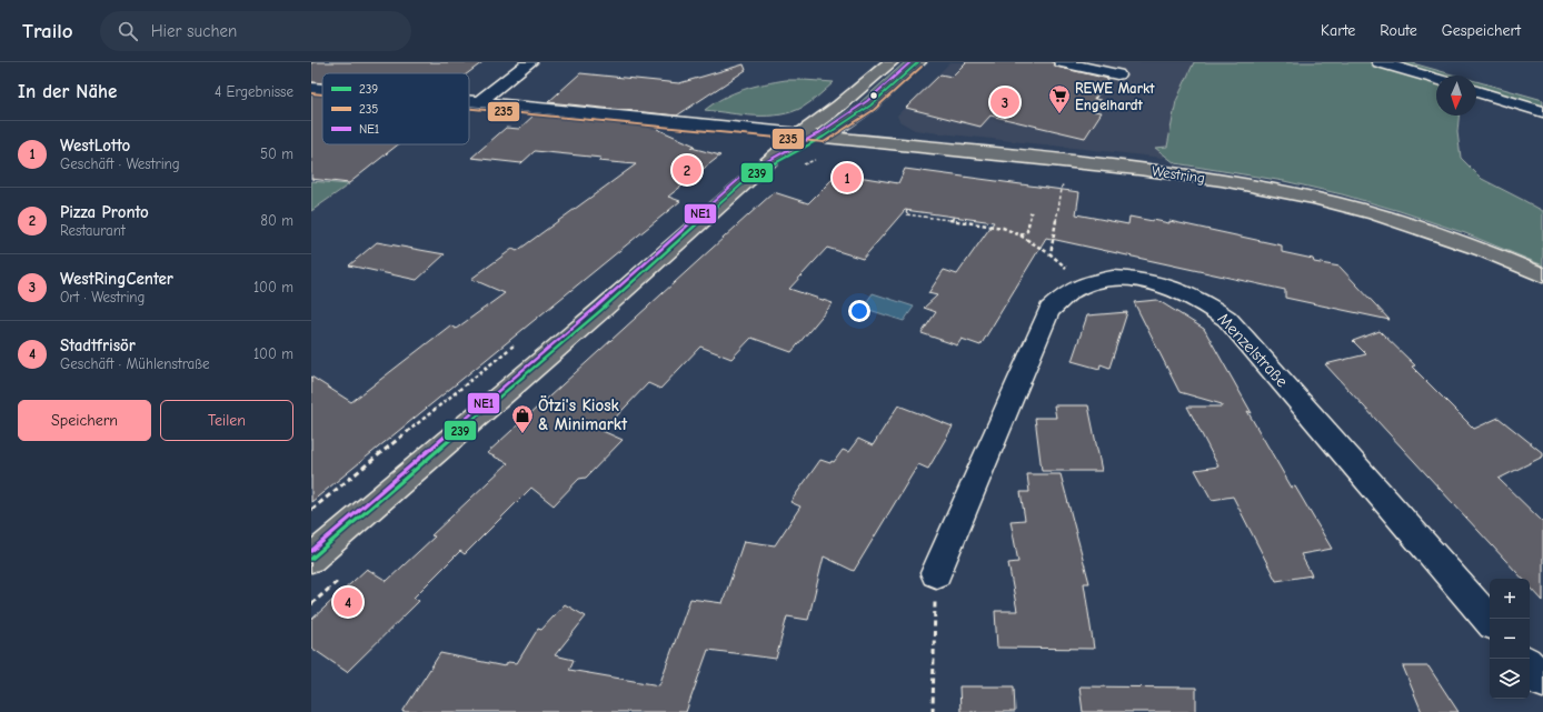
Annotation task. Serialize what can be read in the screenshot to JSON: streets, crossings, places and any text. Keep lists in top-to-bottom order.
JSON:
{
  "streets": {
    "main road": ["Westring"],
    "street": ["Menzelstraße"]
  },
  "places": {
    "supermarket": ["REWE Markt Engelhardt"],
    "shop": ["Ötzi's Kiosk & Minimarkt"]
  },
  "lines": ["transit line 239", "transit line NE1", "transit line 235"],
  "legend": ["239", "235", "NE1"],
  "north": "bottom",
  "page": {
    "header": "Trailo",
    "search": "Hier suchen",
    "nav": ["Karte", "Route", "Gespeichert"],
    "heading": ["In der Nähe", "4 Ergebnisse"],
    "pins": [
      "3",
      "2",
      "1",
      "4"
    ],
    "list": [
      {
        "mark": "1",
        "name": "WestLotto",
        "note": "Geschäft · Westring",
        "value": "50 m"
      },
      {
        "mark": "2",
        "name": "Pizza Pronto",
        "note": "Restaurant",
        "value": "80 m"
      },
      {
        "mark": "3",
        "name": "WestRingCenter",
        "note": "Ort · Westring",
        "value": "100 m"
      },
      {
        "mark": "4",
        "name": "Stadtfrisör",
        "note": "Geschäft · Mühlenstraße",
        "value": "100 m"
      }
    ],
    "buttons": ["Speichern", "Teilen"],
    "map_buttons": ["+", "−"]
  }
}
